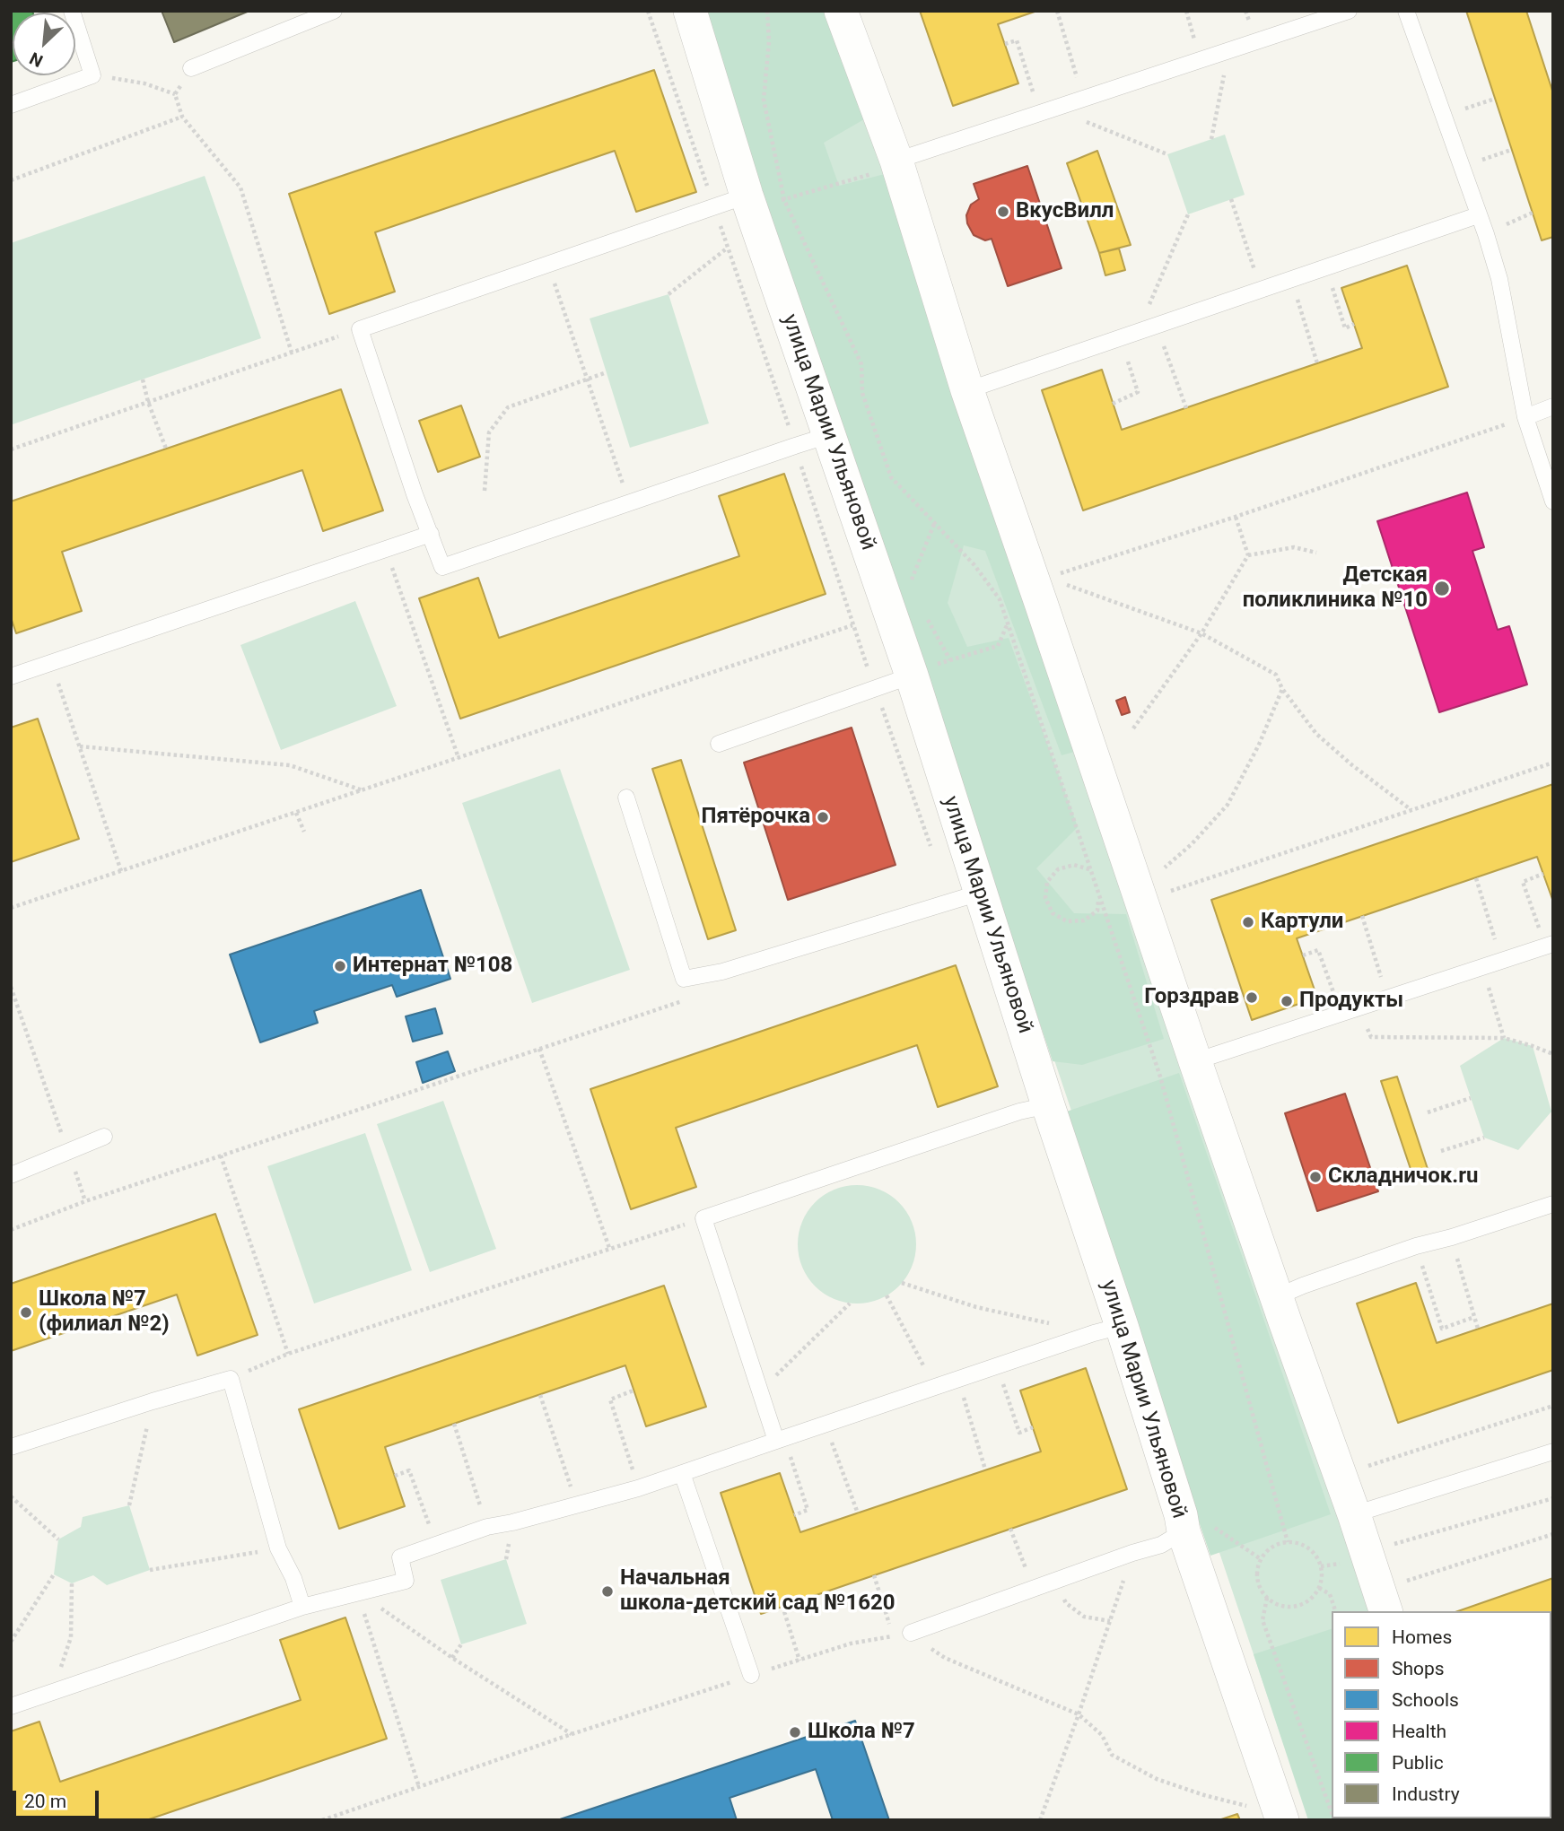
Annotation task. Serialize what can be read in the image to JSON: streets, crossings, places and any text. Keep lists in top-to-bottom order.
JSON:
{
  "streets": {
    "street": ["улица Марии Ульяновой"]
  },
  "places": [
    "ВкусВилл",
    "Детская поликлиника №10",
    "Пятёрочка",
    "Картули",
    "Интернат №108",
    "Горздрав",
    "Продукты",
    "Складничок.ru",
    "Школа №7 (филиал №2)",
    "Начальная школа-детский сад №1620",
    "Школа №7"
  ],
  "legend": [
    "Homes",
    "Shops",
    "Schools",
    "Health",
    "Public",
    "Industry"
  ],
  "scale_bar": "20 m",
  "north": "bottom left"
}
